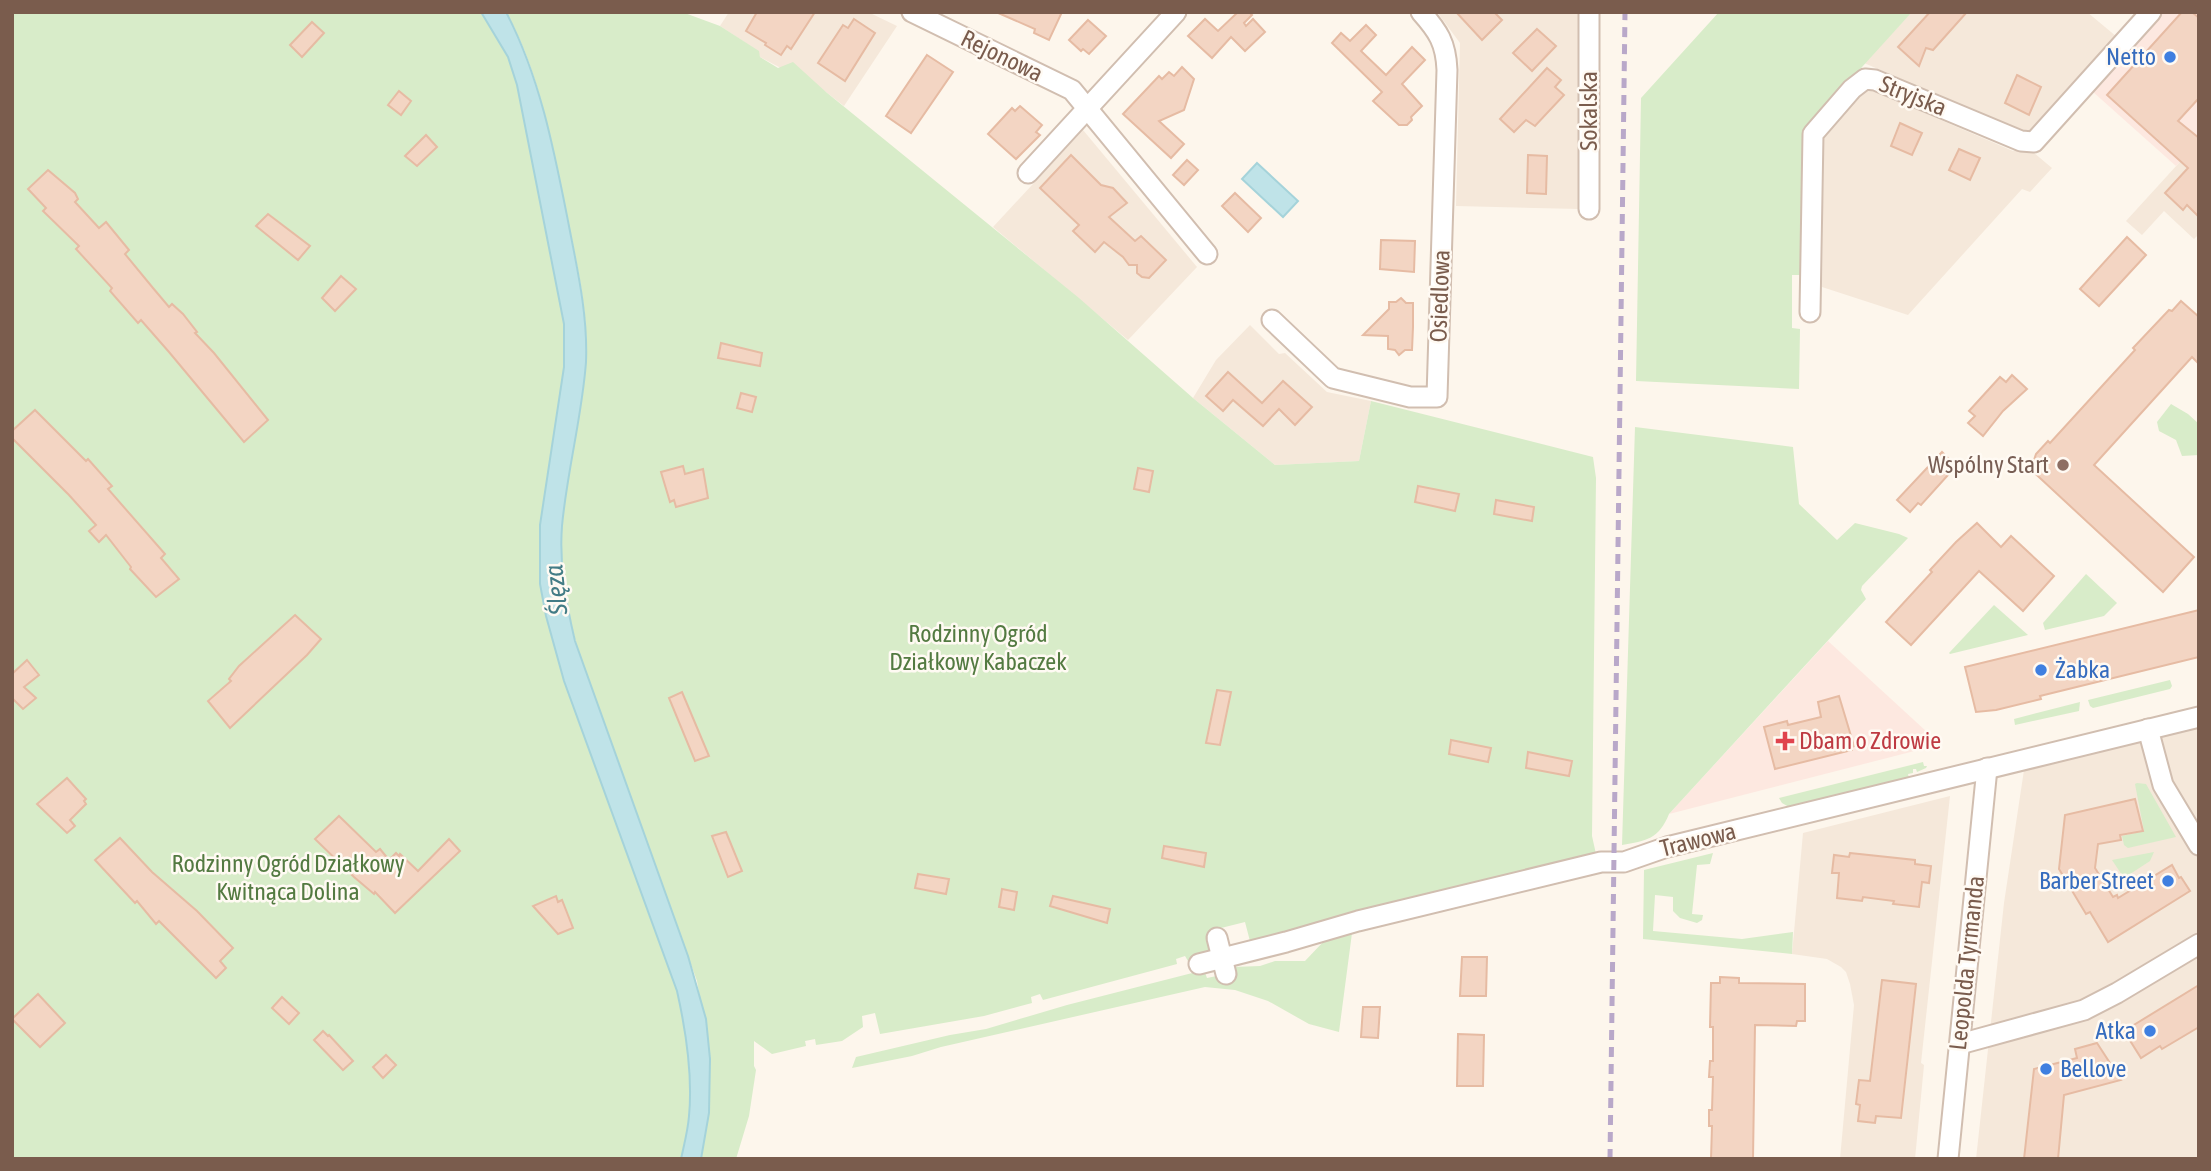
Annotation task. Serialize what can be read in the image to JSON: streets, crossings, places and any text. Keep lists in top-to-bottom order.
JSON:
{
  "streets": {
    "street": [
      "Rejonowa",
      "Stryjska",
      "Sokalska",
      "Osiedlowa",
      "Trawowa",
      "Leopolda Tyrmanda"
    ]
  },
  "crossings": [
    ["Trawowa", "Leopolda Tyrmanda"]
  ],
  "water": ["Ślęza"],
  "parks": ["Rodzinny Ogród Działkowy Kabaczek", "Rodzinny Ogród Działkowy Kwitnąca Dolina"],
  "places": {
    "other": [
      "Netto",
      "Wspólny Start",
      "Żabka",
      "Barber Street",
      "Atka",
      "Bellove"
    ],
    "health": ["Dbam o Zdrowie"]
  }
}
